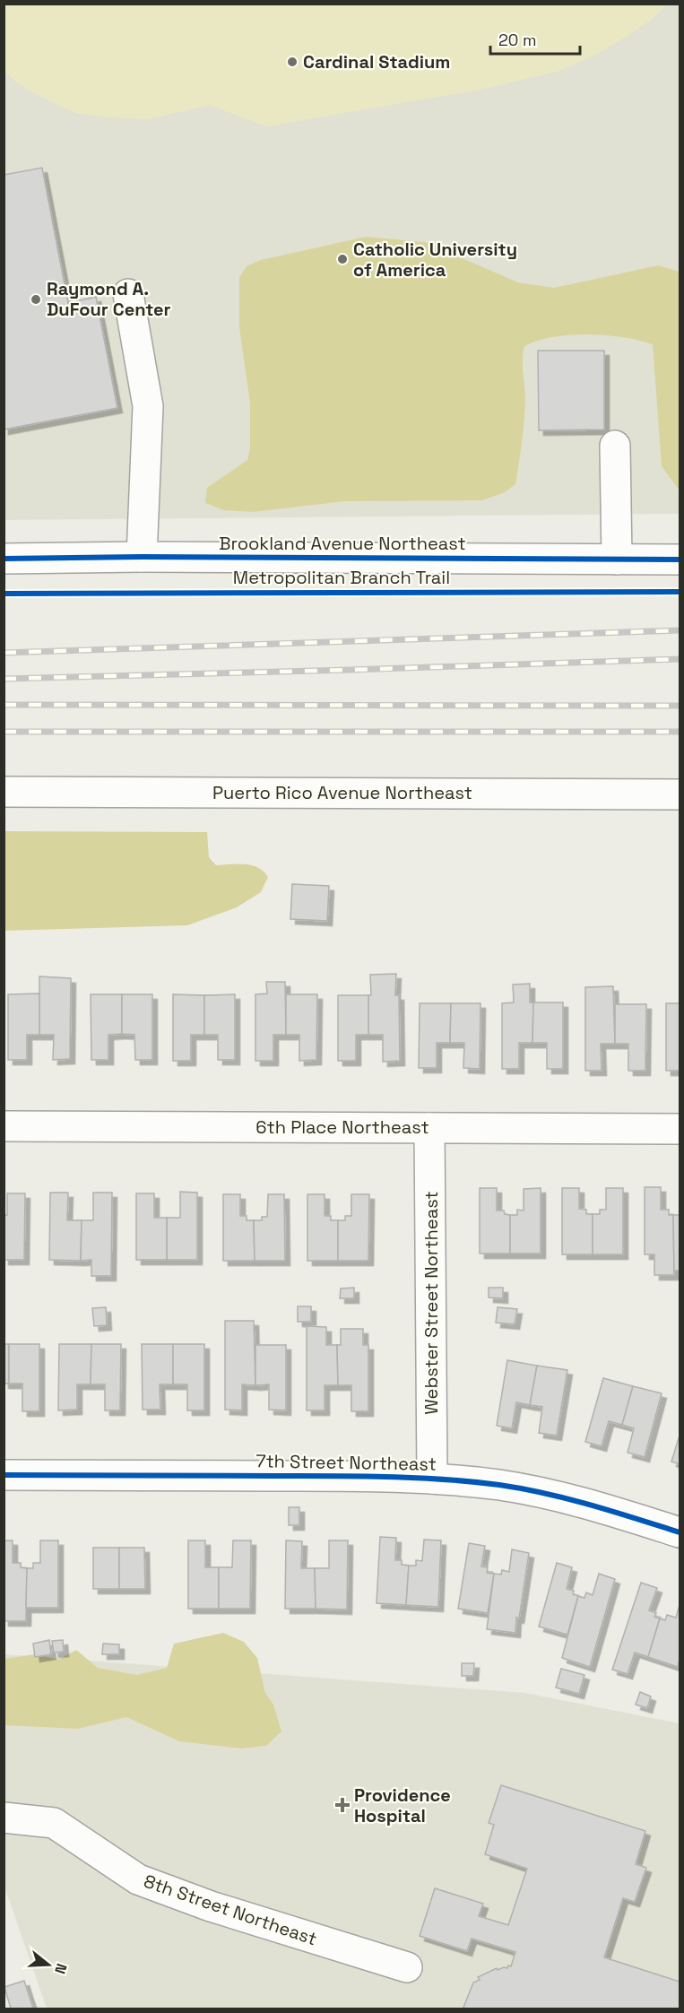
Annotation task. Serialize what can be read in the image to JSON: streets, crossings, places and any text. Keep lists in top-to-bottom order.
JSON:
{
  "streets": {
    "street": [
      "Brookland Avenue Northeast",
      "Puerto Rico Avenue Northeast",
      "6th Place Northeast",
      "Webster Street Northeast",
      "7th Street Northeast",
      "8th Street Northeast"
    ],
    "cycle path": ["Metropolitan Branch Trail"]
  },
  "crossings": [
    ["6th Place Northeast", "Webster Street Northeast"],
    ["Webster Street Northeast", "7th Street Northeast"]
  ],
  "places": {
    "other": ["Cardinal Stadium", "Catholic University of America", "Raymond A. DuFour Center"],
    "health": ["Providence Hospital"]
  },
  "scale_bar": "20 m",
  "north": "right"
}
